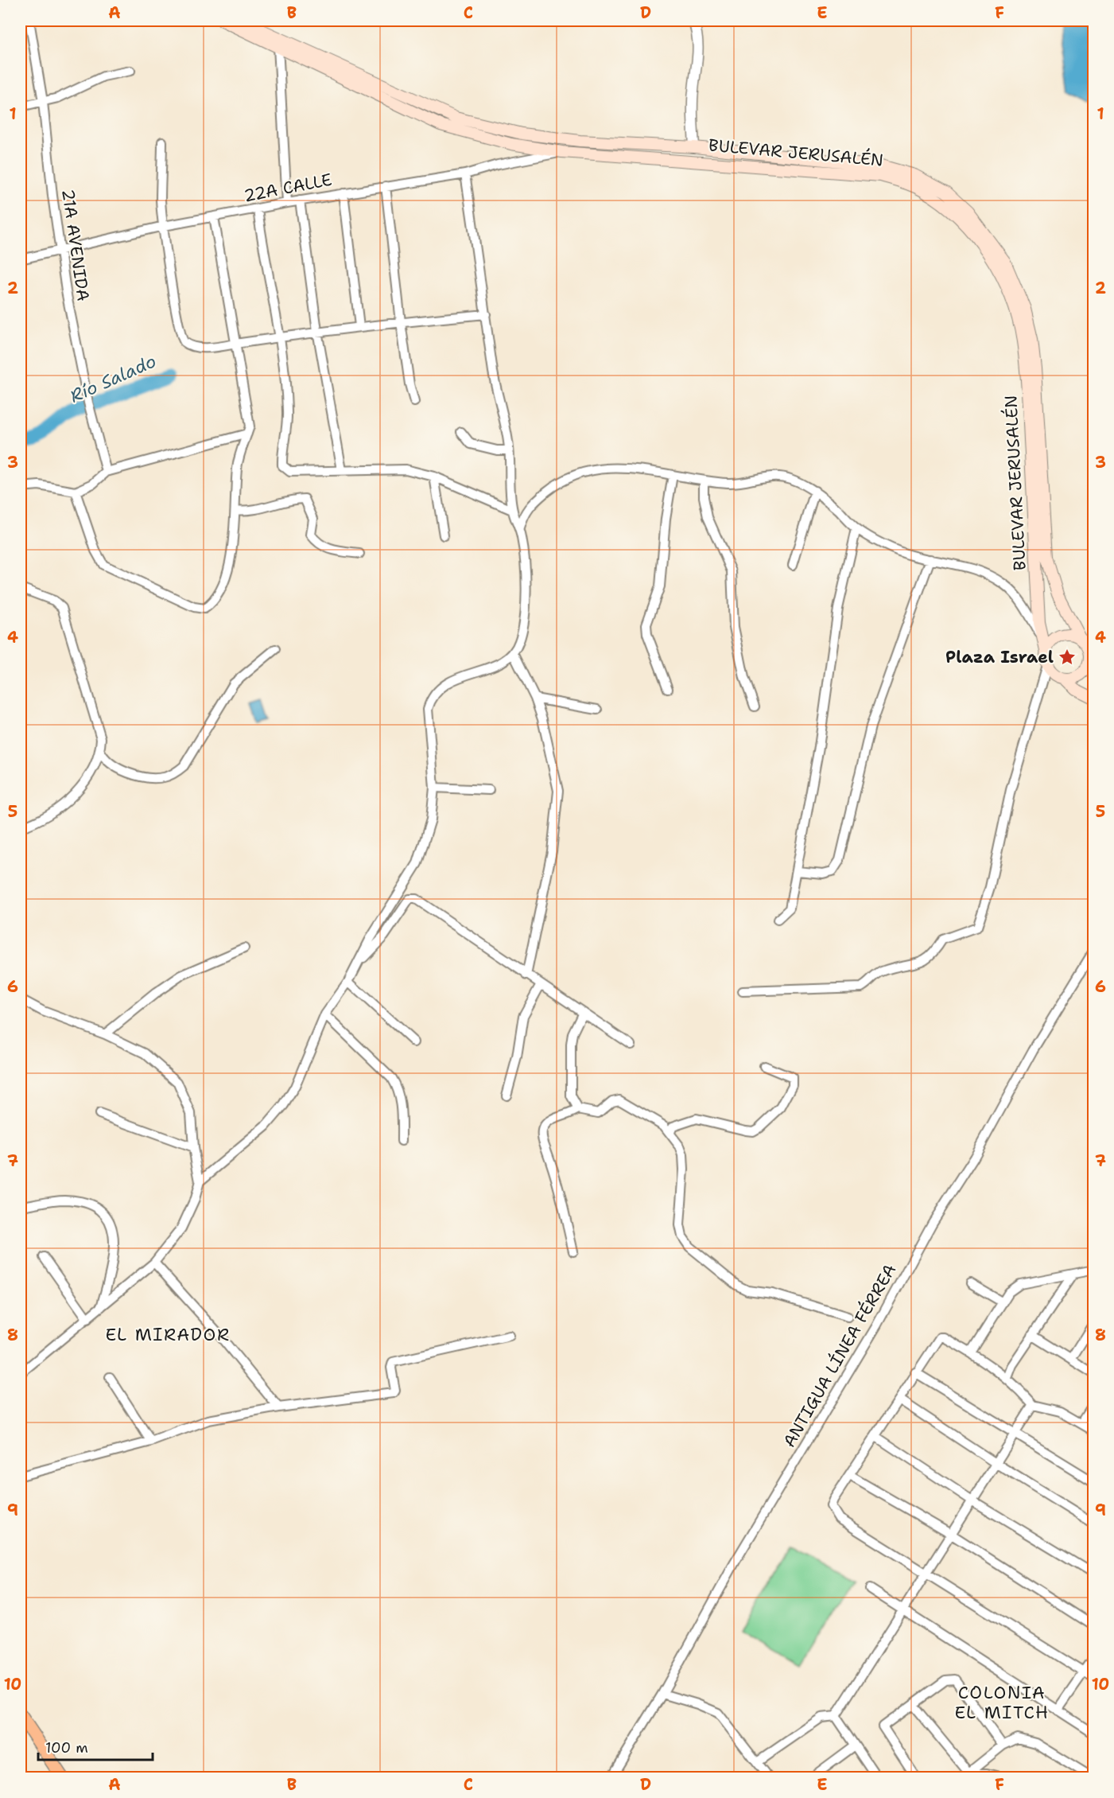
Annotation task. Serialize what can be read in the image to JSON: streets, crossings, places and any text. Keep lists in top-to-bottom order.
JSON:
{
  "streets": {
    "main road": ["BULEVAR JERUSALÉN"],
    "street": ["22A CALLE", "21A AVENIDA", "ANTIGUA LÍNEA FÉRREA"]
  },
  "crossings": [
    ["BULEVAR JERUSALÉN", "22A CALLE"],
    ["22A CALLE", "21A AVENIDA"]
  ],
  "districts": ["EL MIRADOR", "COLONIA EL MITCH"],
  "water": ["Río Salado"],
  "places": {
    "place": ["Plaza Israel"]
  },
  "scale_bar": "100 m",
  "grid": {
    "columns": [
      "A",
      "B",
      "C",
      "D",
      "E",
      "F"
    ],
    "rows": [
      "1",
      "2",
      "3",
      "4",
      "5",
      "6",
      "7",
      "8",
      "9",
      "10"
    ]
  }
}
